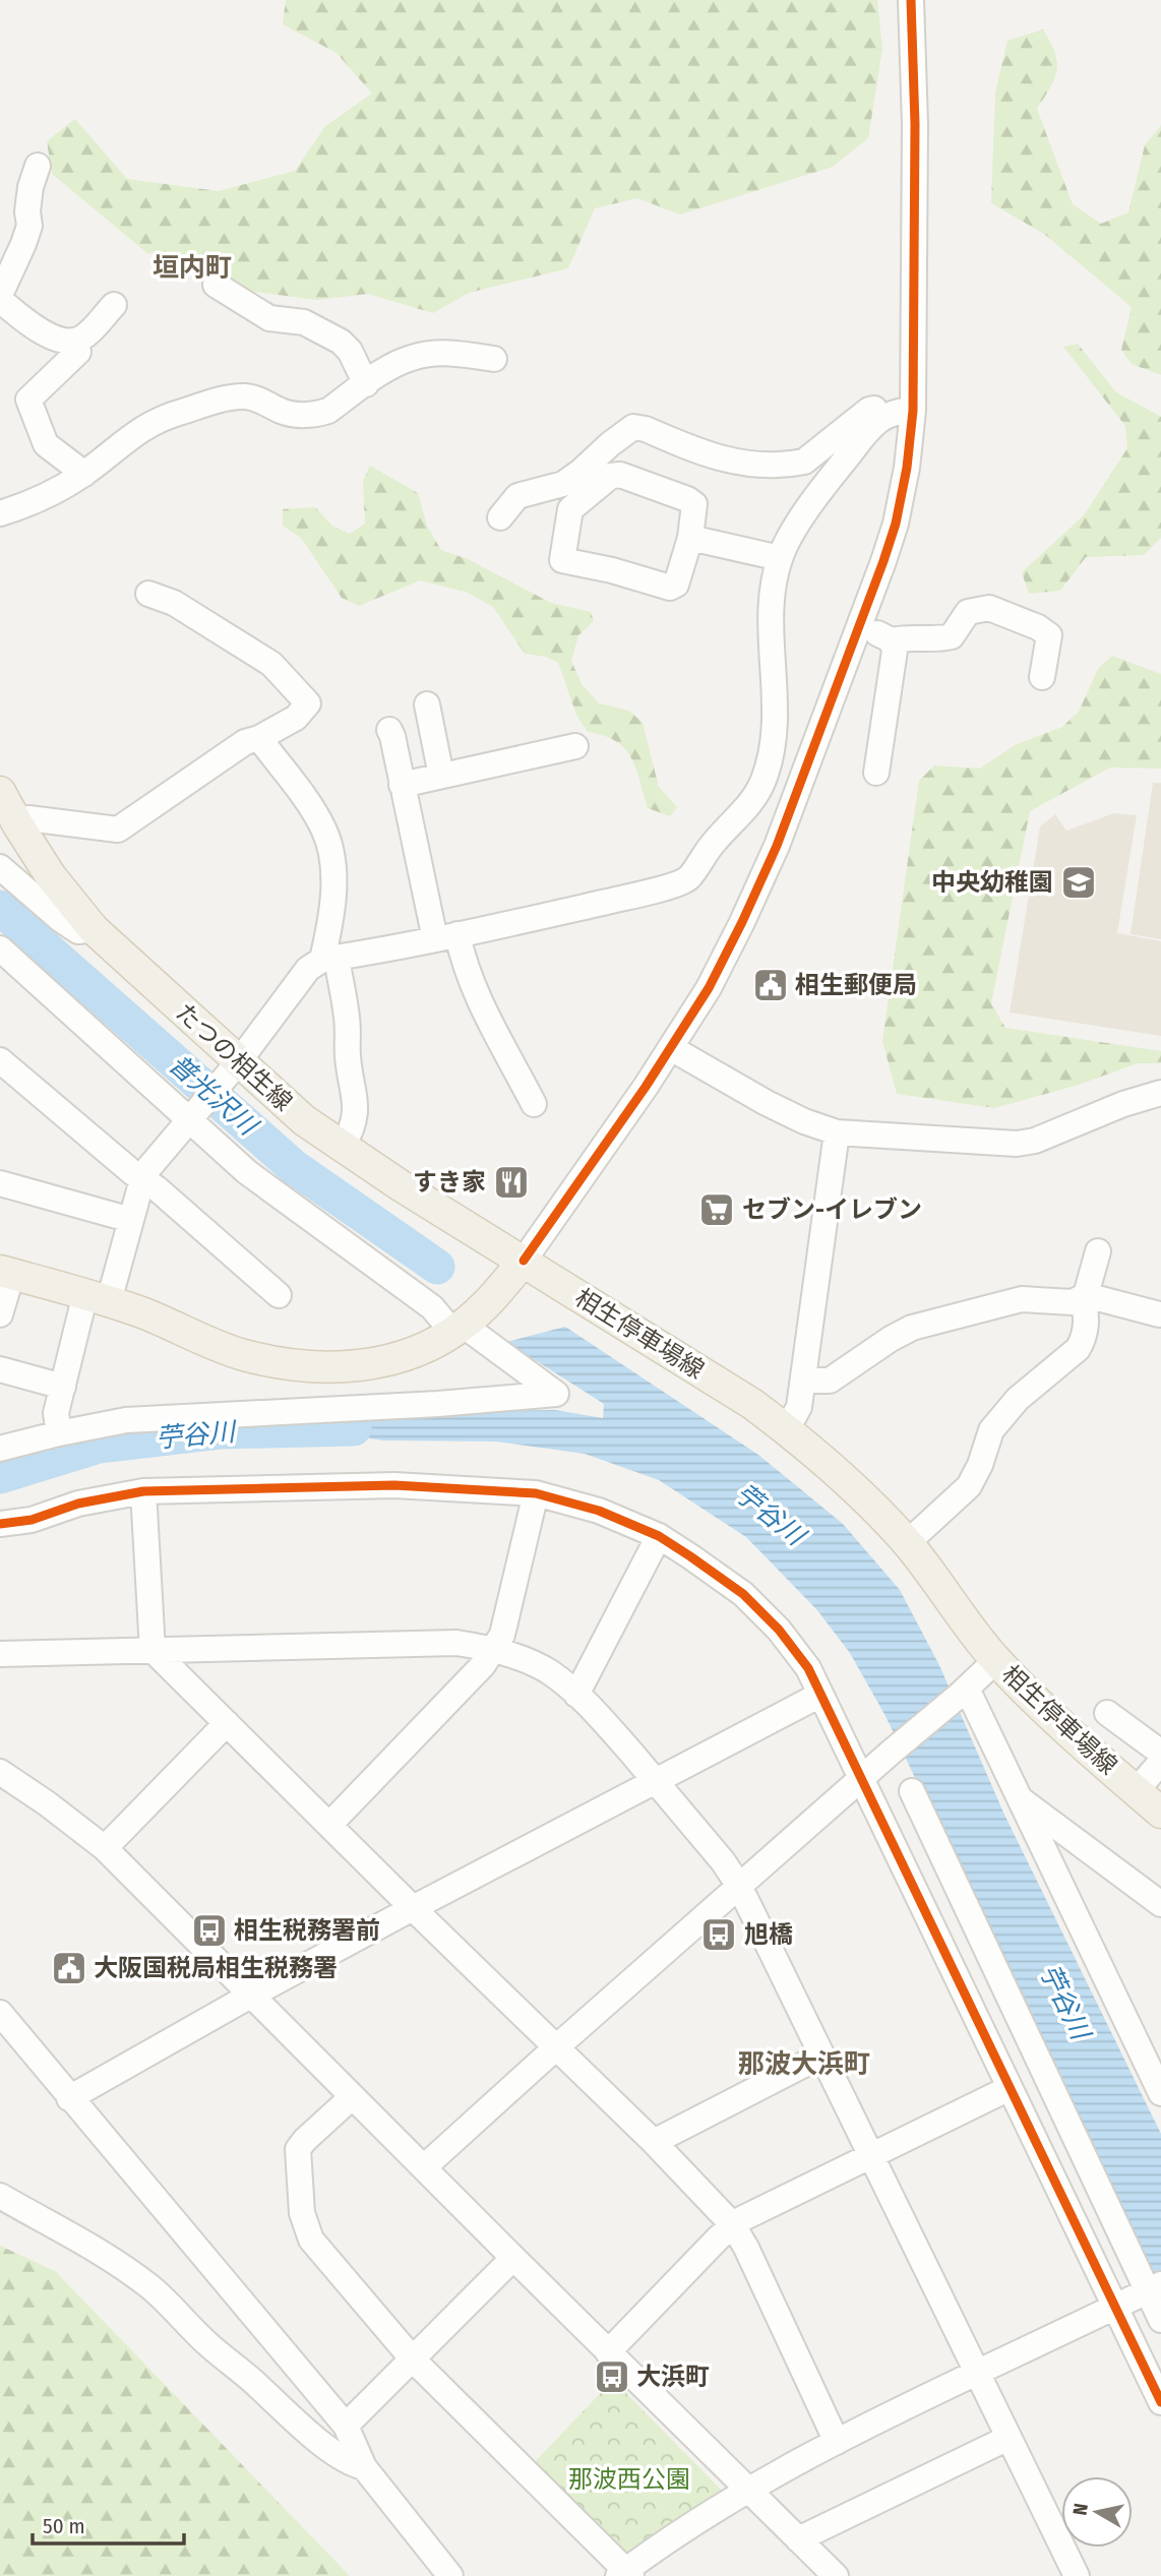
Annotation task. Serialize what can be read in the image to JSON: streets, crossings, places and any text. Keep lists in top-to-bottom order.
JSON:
{
  "streets": {
    "main road": ["たつの相生線", "相生停車場線"]
  },
  "crossings": [
    ["たつの相生線", "相生停車場線"]
  ],
  "districts": ["垣内町", "那波大浜町"],
  "water": ["普光沢川", "苧谷川"],
  "parks": ["那波西公園"],
  "places": {
    "school or university": ["中央幼稚園"],
    "public building": ["相生郵便局", "大阪国税局相生税務署"],
    "restaurant": ["すき家"],
    "supermarket": ["セブン-イレブン"],
    "bus stop": ["相生税務署前", "旭橋", "大浜町"]
  },
  "scale_bar": "50 m",
  "north": "left"
}
